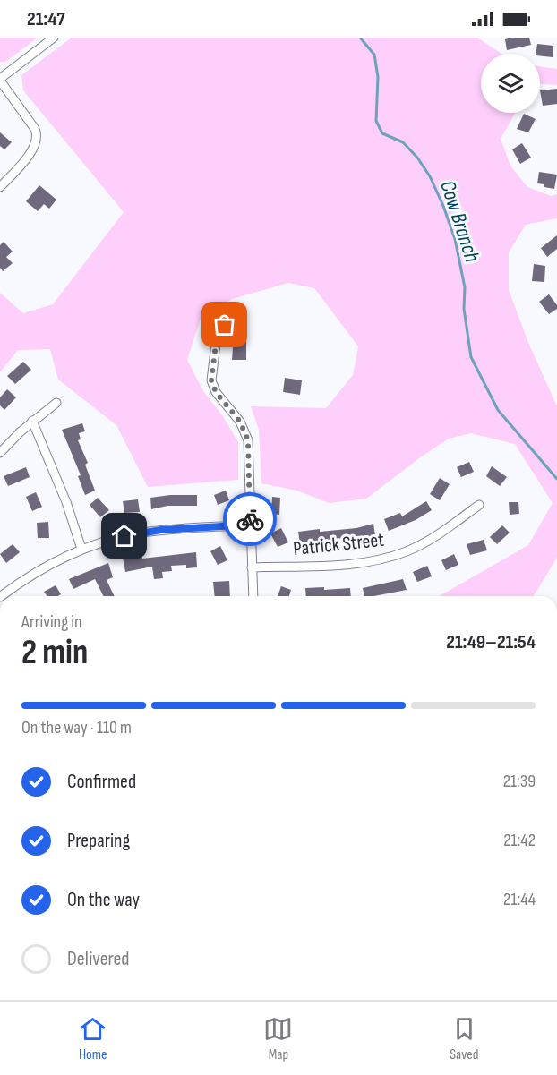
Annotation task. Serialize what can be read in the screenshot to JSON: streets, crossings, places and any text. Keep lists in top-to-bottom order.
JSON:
{
  "streets": {
    "street": ["Patrick Street"]
  },
  "water": ["Cow Branch"],
  "page": {
    "status": "21:47",
    "heading": ["2 min", "Arriving in", "21:49–21:54"],
    "bar": "On the way · 110 m",
    "list": [
      ["Confirmed", "21:39"],
      ["Preparing", "21:42"],
      ["On the way", "21:44"],
      "Delivered"
    ],
    "tabs": ["Home", "Map", "Saved"]
  }
}
